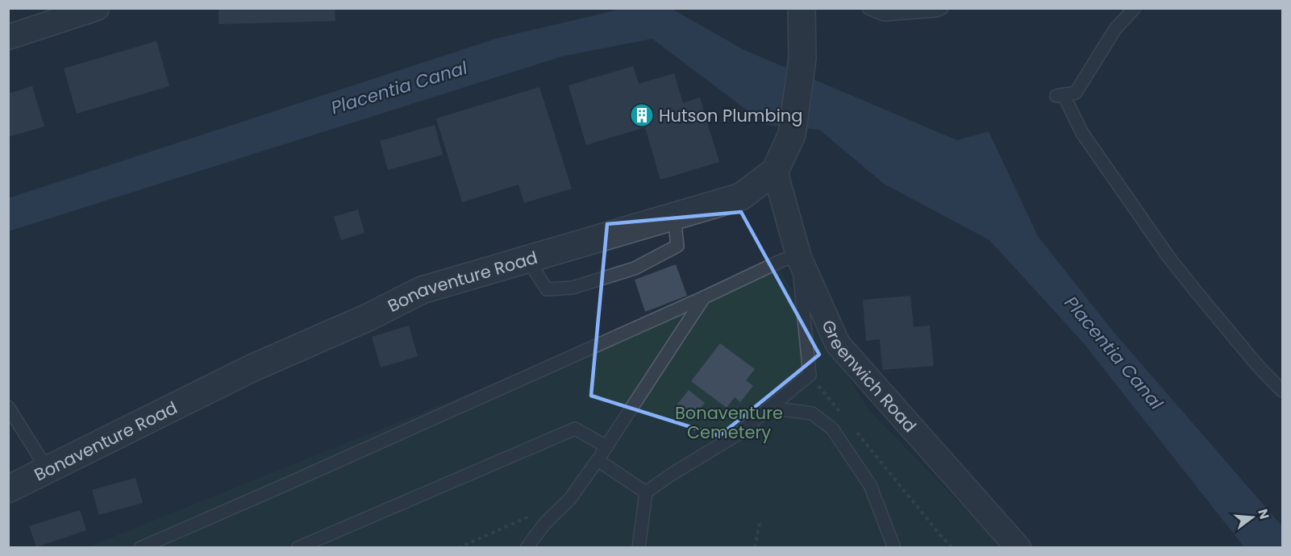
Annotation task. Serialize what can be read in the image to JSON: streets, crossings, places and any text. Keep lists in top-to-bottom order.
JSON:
{
  "streets": {
    "street": ["Bonaventure Road", "Greenwich Road"]
  },
  "crossings": [
    ["Bonaventure Road", "Greenwich Road"]
  ],
  "water": ["Placentia Canal"],
  "parks": ["Bonaventure Cemetery"],
  "places": {
    "building": ["Hutson Plumbing"]
  },
  "north": "right"
}
